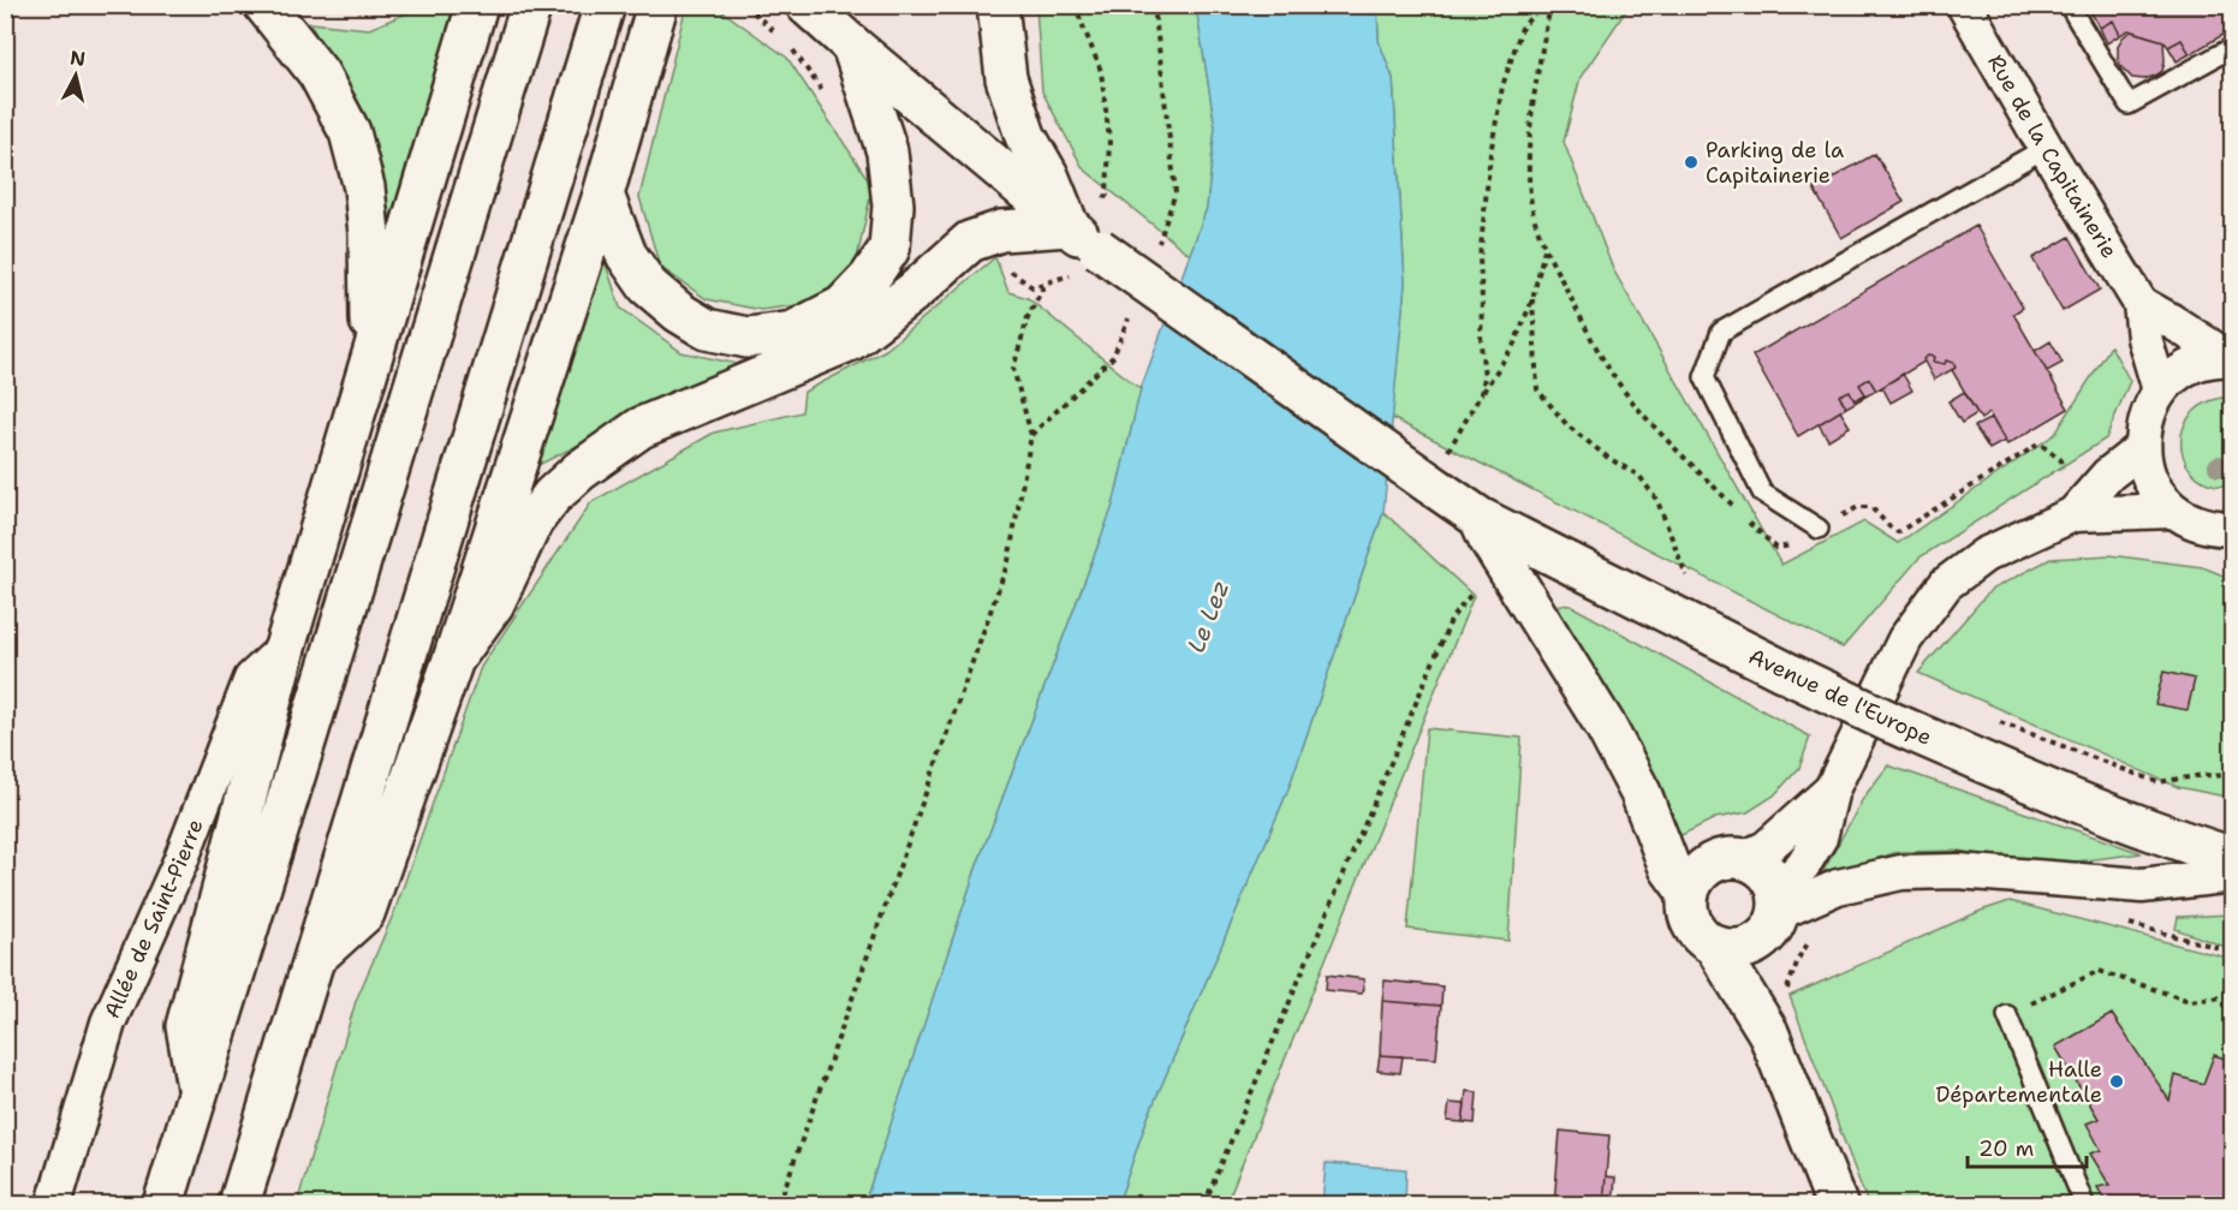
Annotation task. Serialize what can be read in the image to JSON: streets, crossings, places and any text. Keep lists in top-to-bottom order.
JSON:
{
  "streets": {
    "main road": ["Avenue de l'Europe"],
    "street": ["Rue de la Capitainerie", "Allée de Saint-Pierre"]
  },
  "water": ["Le Lez"],
  "places": ["Parking de la Capitainerie", "Halle Départementale"],
  "scale_bar": "20 m",
  "north": "top"
}
